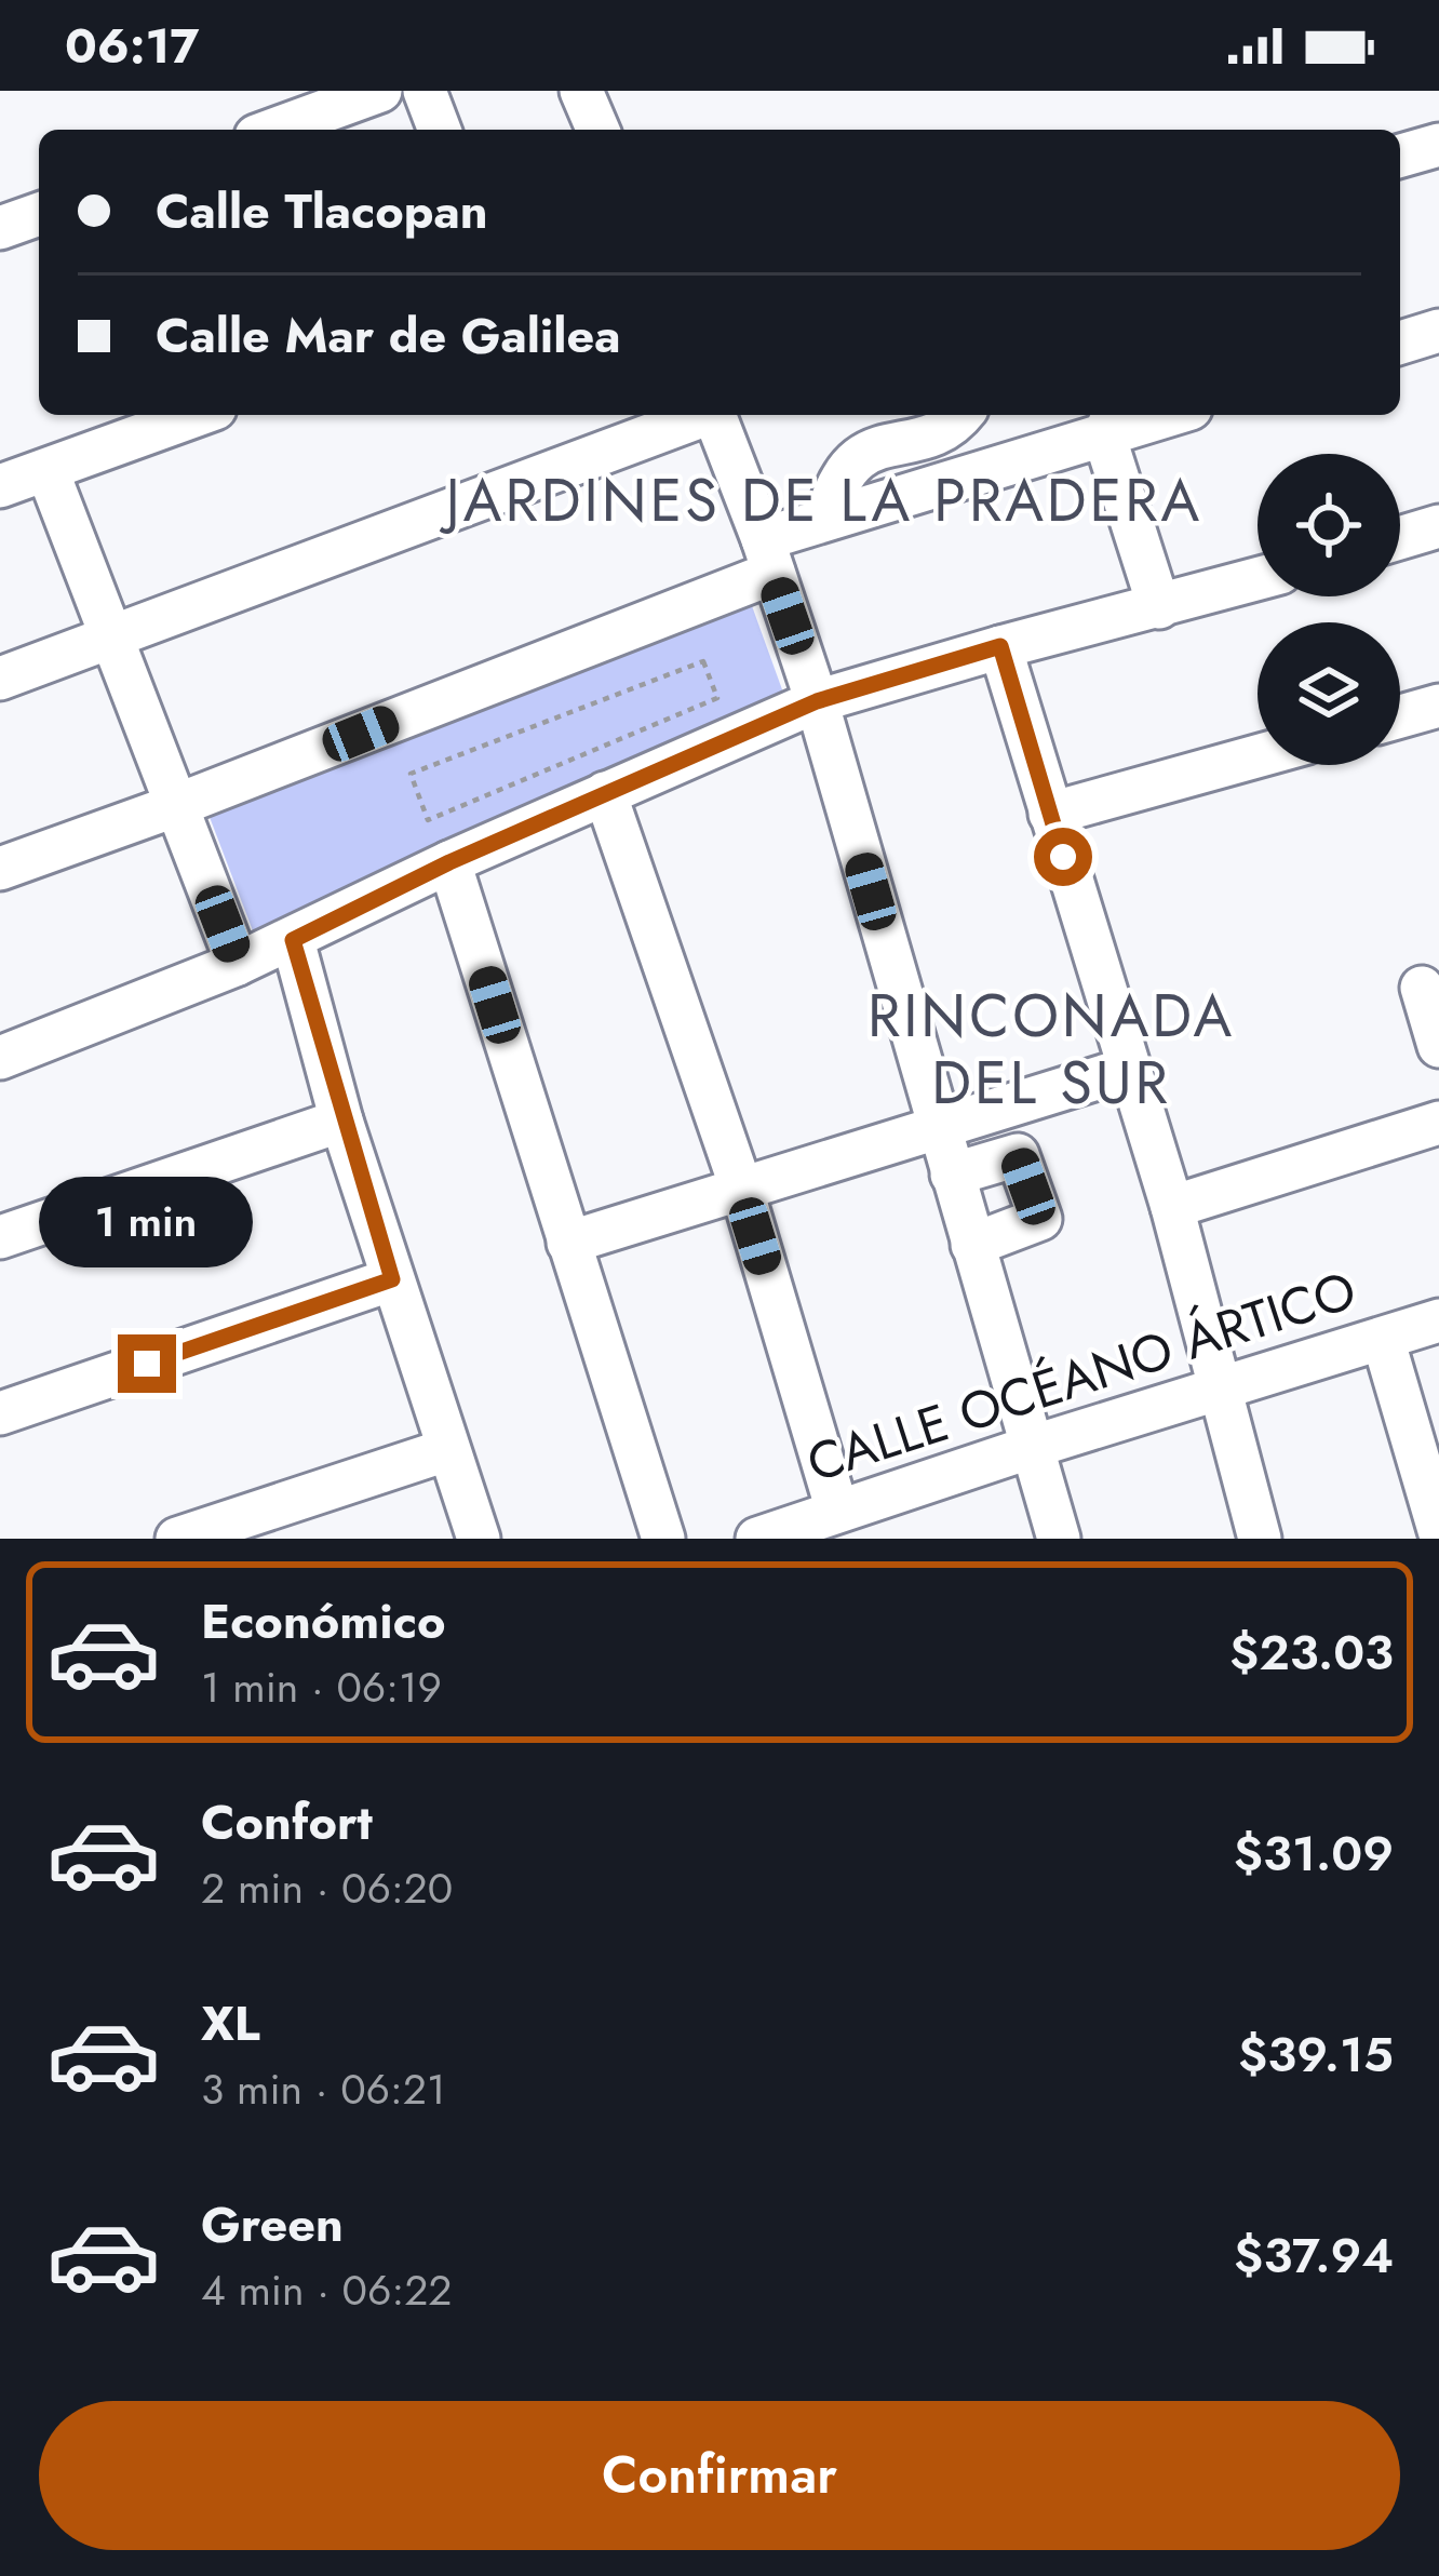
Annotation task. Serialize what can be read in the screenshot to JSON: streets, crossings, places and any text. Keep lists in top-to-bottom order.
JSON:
{
  "streets": {
    "street": ["CALLE OCÉANO ÁRTICO"]
  },
  "districts": ["JARDINES DE LA PRADERA", "RINCONADA DEL SUR"],
  "page": {
    "status": "06:17",
    "banner": ["Calle Tlacopan", "Calle Mar de Galilea"],
    "bubble": "1 min",
    "list": [
      {
        "name": "Económico",
        "note": "1 min · 06:19",
        "value": "$23.03"
      },
      {
        "name": "Confort",
        "note": "2 min · 06:20",
        "value": "$31.09"
      },
      {
        "name": "XL",
        "note": "3 min · 06:21",
        "value": "$39.15"
      },
      {
        "name": "Green",
        "note": "4 min · 06:22",
        "value": "$37.94"
      }
    ],
    "buttons": "Confirmar"
  }
}
